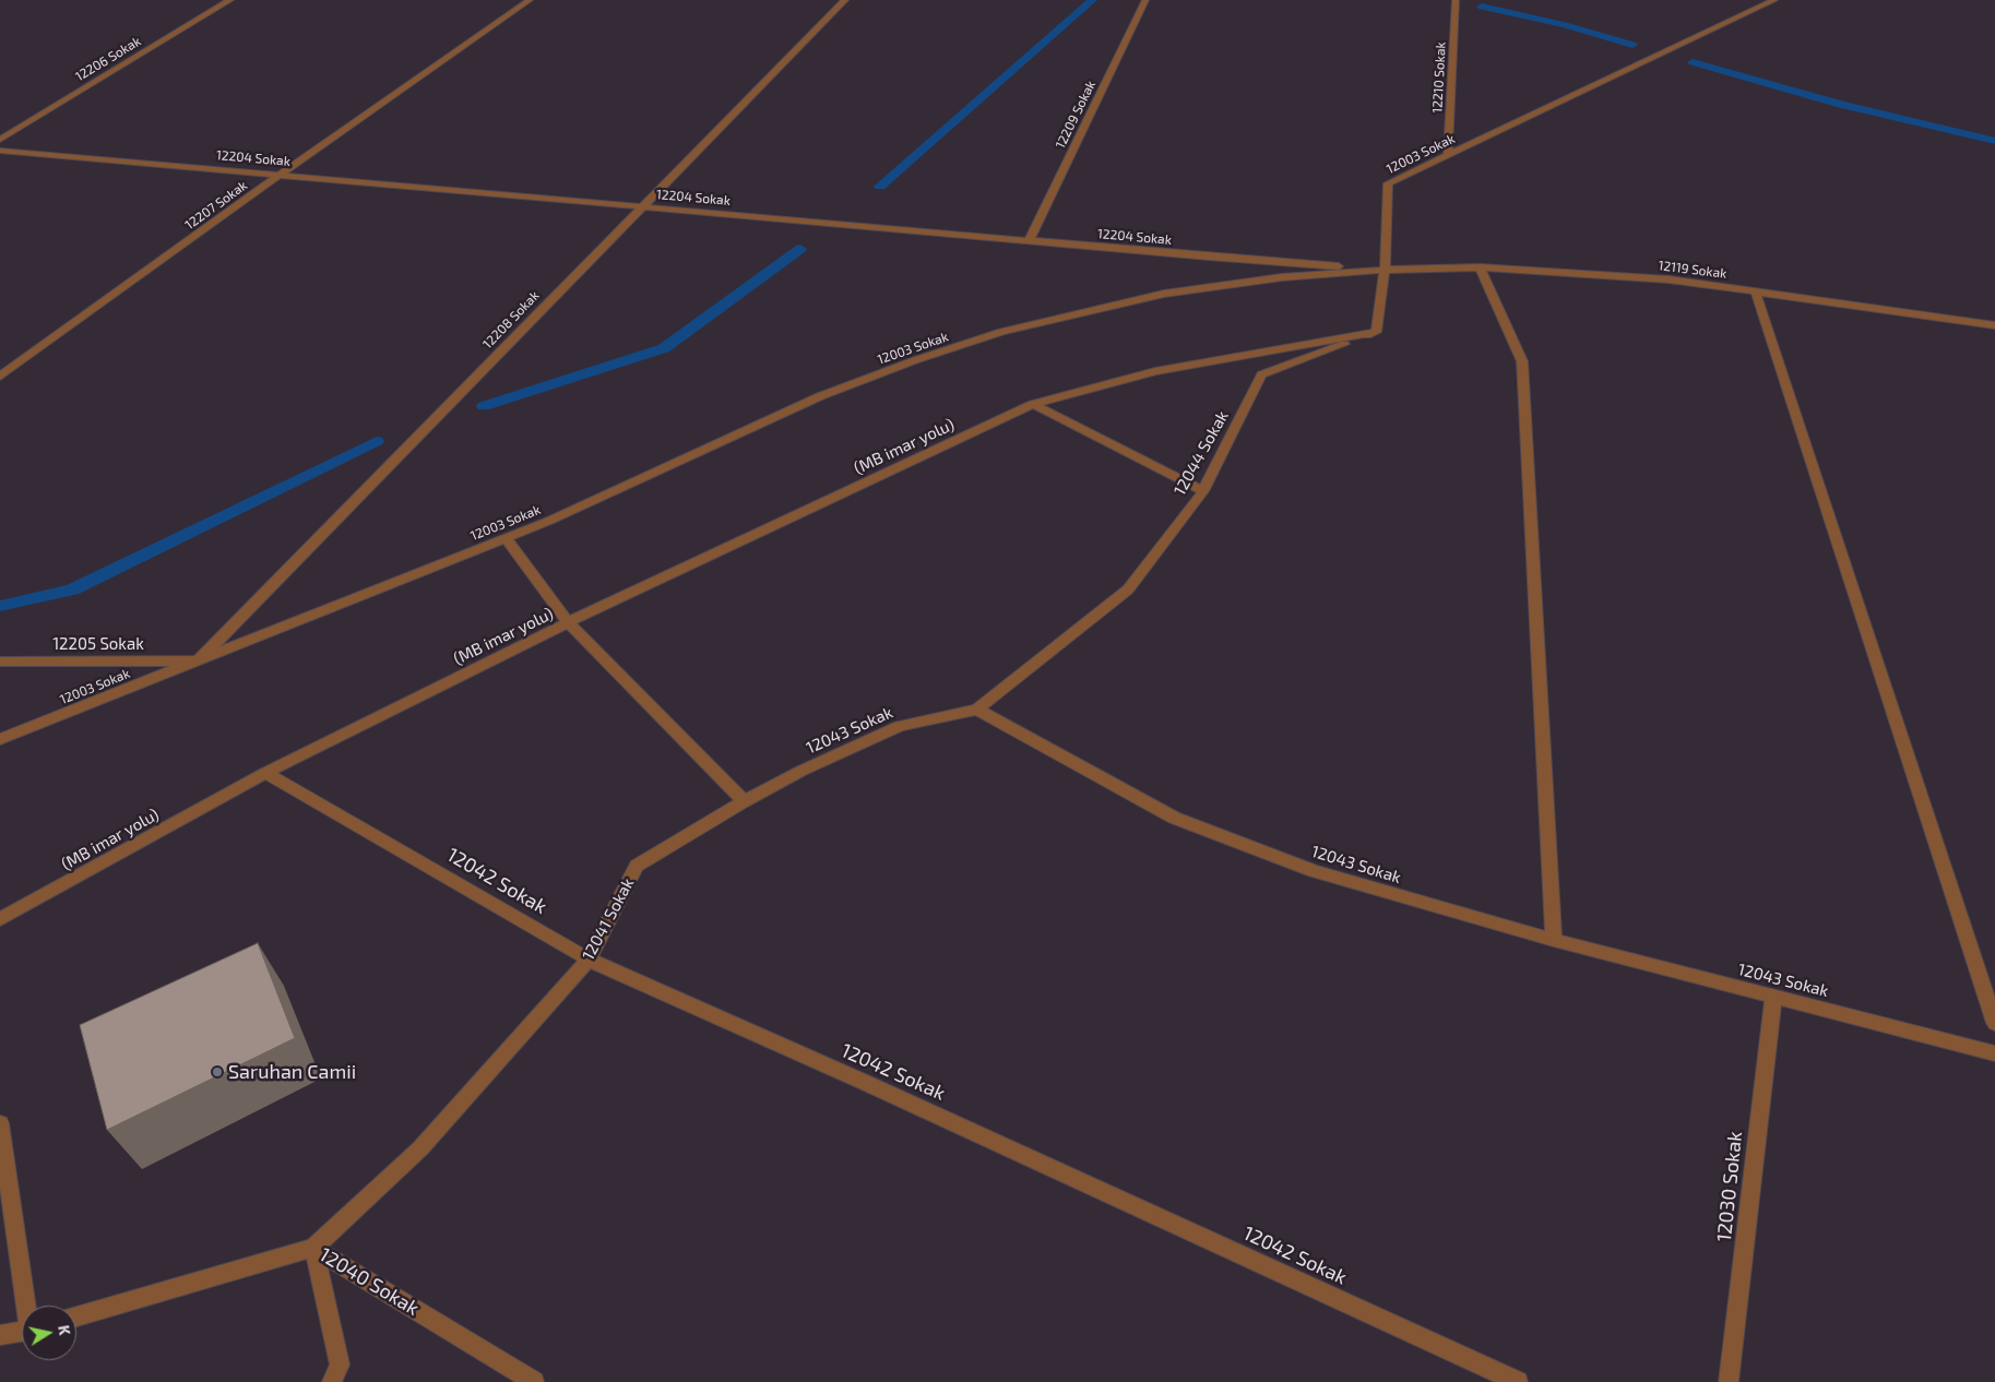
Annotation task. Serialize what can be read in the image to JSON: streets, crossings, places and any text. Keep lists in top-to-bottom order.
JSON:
{
  "streets": {
    "street": [
      "12206 Sokak",
      "12210 Sokak",
      "12209 Sokak",
      "12003 Sokak",
      "12204 Sokak",
      "12207 Sokak",
      "12119 Sokak",
      "12208 Sokak",
      "(MB imar yolu)",
      "12044 Sokak",
      "12205 Sokak",
      "12043 Sokak",
      "12042 Sokak",
      "12041 Sokak",
      "12030 Sokak",
      "12040 Sokak"
    ]
  },
  "crossings": [
    ["12210 Sokak", "12003 Sokak"],
    ["12209 Sokak", "12204 Sokak"],
    ["12003 Sokak", "12204 Sokak"],
    ["12003 Sokak", "12119 Sokak"],
    ["12003 Sokak", "12208 Sokak"],
    ["12003 Sokak", "12205 Sokak"],
    ["12204 Sokak", "12207 Sokak"],
    ["12204 Sokak", "12119 Sokak"],
    ["12204 Sokak", "12208 Sokak"],
    ["12208 Sokak", "12205 Sokak"],
    ["(MB imar yolu)", "12044 Sokak"],
    ["(MB imar yolu)", "12042 Sokak"],
    ["12044 Sokak", "12043 Sokak"],
    ["12043 Sokak", "12041 Sokak"],
    ["12043 Sokak", "12030 Sokak"],
    ["12042 Sokak", "12041 Sokak"],
    ["12041 Sokak", "12040 Sokak"]
  ],
  "places": ["Saruhan Camii"],
  "north": "right"
}
